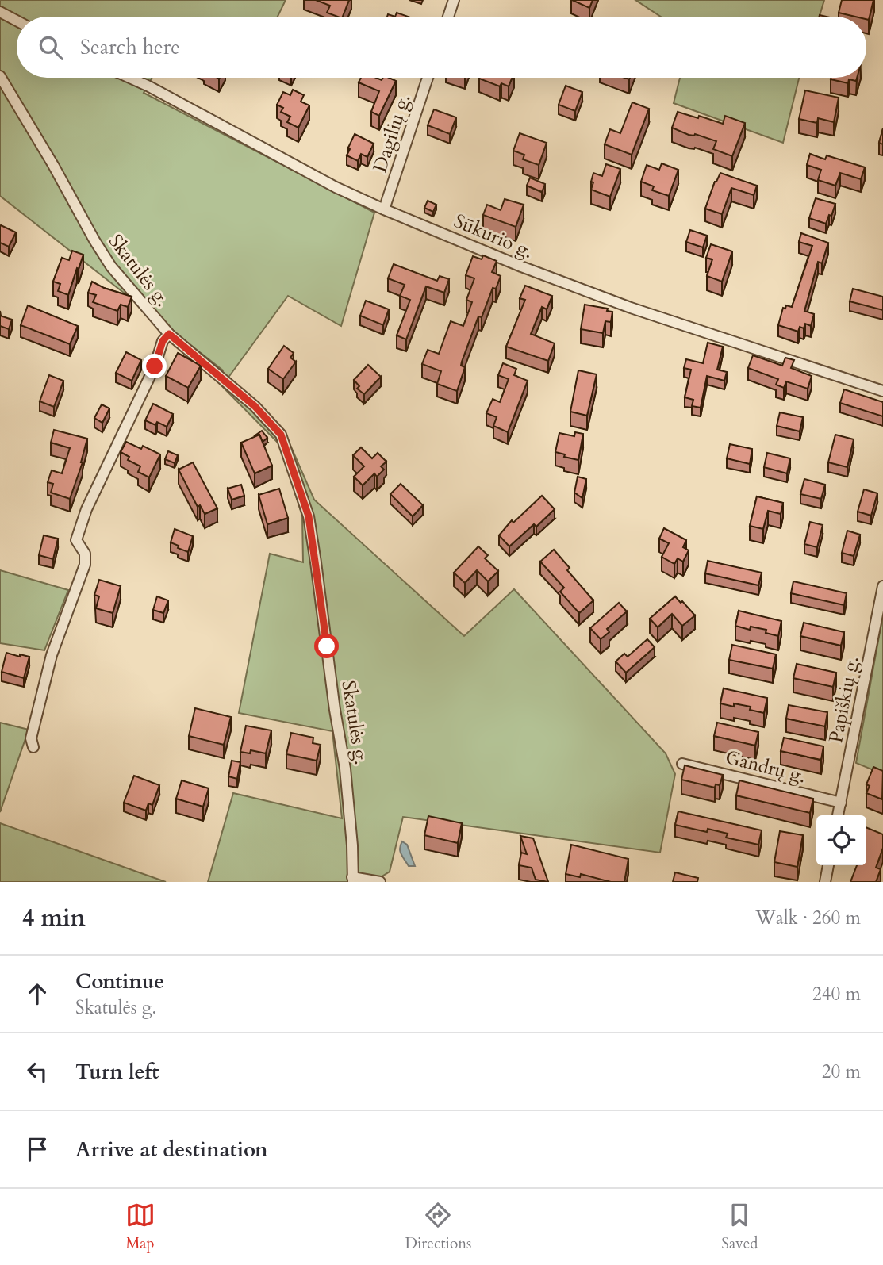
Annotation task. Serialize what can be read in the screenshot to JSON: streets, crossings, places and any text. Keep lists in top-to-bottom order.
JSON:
{
  "streets": {
    "street": [
      "Dagilių g.",
      "Sūkurio g.",
      "Skatulės g.",
      "Papiškių g.",
      "Gandrų g."
    ]
  },
  "crossings": [
    ["Dagilių g.", "Sūkurio g."],
    ["Papiškių g.", "Gandrų g."]
  ],
  "page": {
    "search": "Search here",
    "heading": ["4 min", "Walk · 260 m"],
    "list": [
      ["Continue", "Skatulės g.", "240 m"],
      ["Turn left", "20 m"],
      "Arrive at destination"
    ],
    "nav": ["Map", "Directions", "Saved"]
  }
}
